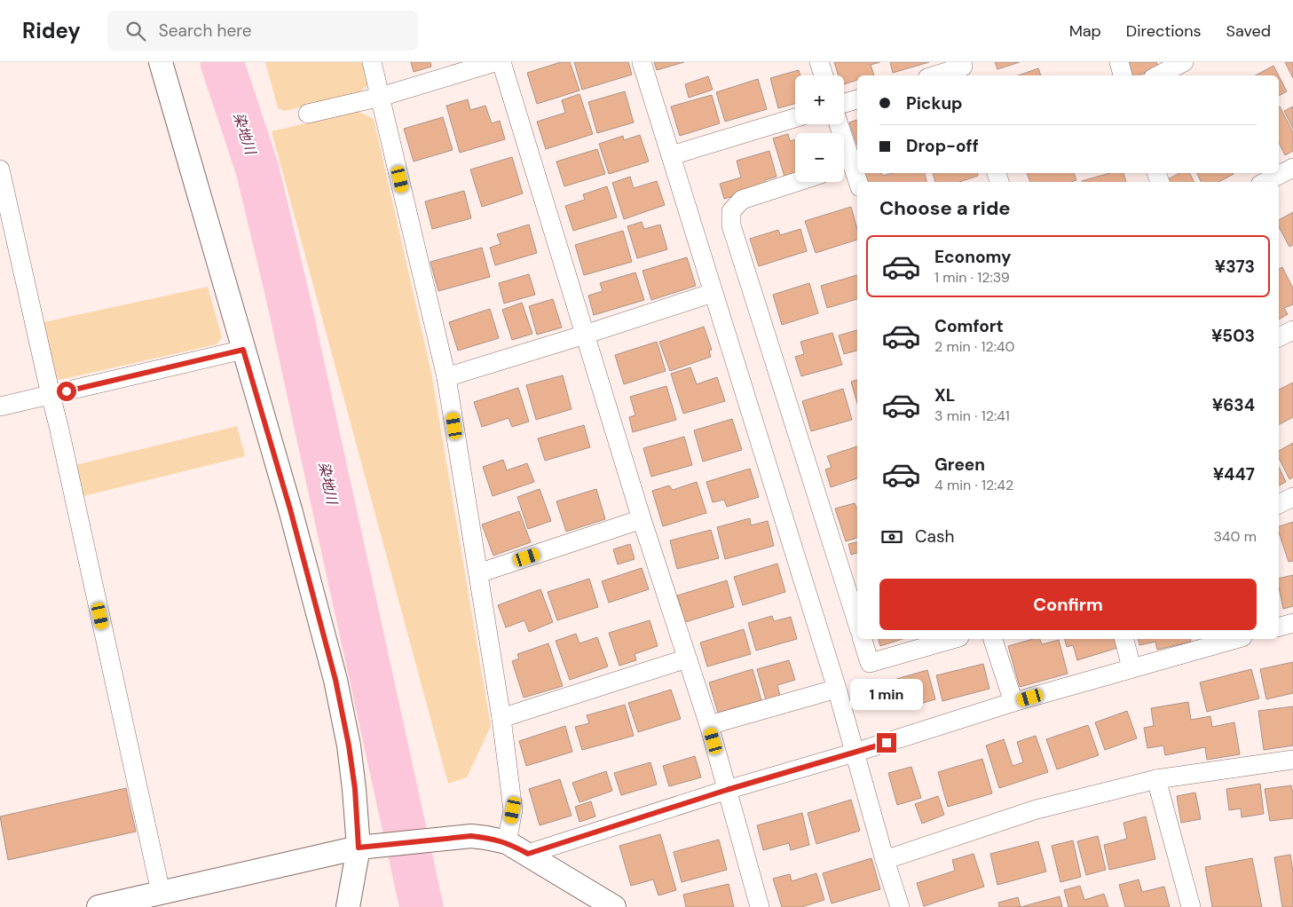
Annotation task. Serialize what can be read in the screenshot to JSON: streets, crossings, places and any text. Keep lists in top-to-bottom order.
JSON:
{
  "water": ["染地川"],
  "page": {
    "header": "Ridey",
    "search": "Search here",
    "nav": ["Map", "Directions", "Saved"],
    "map_buttons": ["+", "−"],
    "banner": ["Pickup", "Drop-off"],
    "heading": "Choose a ride",
    "list": [
      {
        "name": "Economy",
        "note": "1 min · 12:39",
        "value": "¥373"
      },
      {
        "name": "Comfort",
        "note": "2 min · 12:40",
        "value": "¥503"
      },
      {
        "name": "XL",
        "note": "3 min · 12:41",
        "value": "¥634"
      },
      {
        "name": "Green",
        "note": "4 min · 12:42",
        "value": "¥447"
      }
    ],
    "pay": ["Cash", "340 m"],
    "buttons": "Confirm",
    "bubble": "1 min"
  }
}
